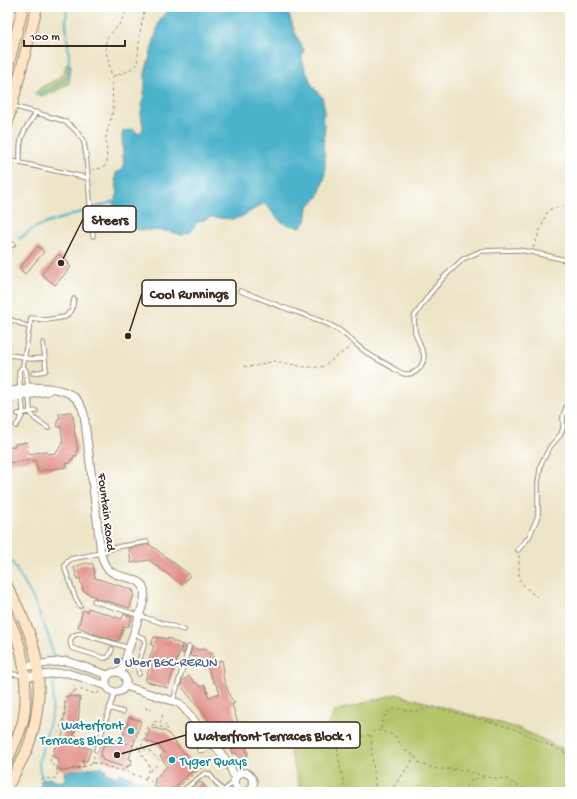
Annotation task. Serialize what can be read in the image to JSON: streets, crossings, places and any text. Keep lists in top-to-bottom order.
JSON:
{
  "streets": {
    "street": ["Fountain Road"]
  },
  "places": [
    "Steers",
    "Cool Runnings",
    "Uber BGC-RERUN",
    "Waterfront Terraces Block 2",
    "Waterfront Terraces Block 1",
    "Tyger Quays"
  ],
  "scale_bar": "100 m"
}
